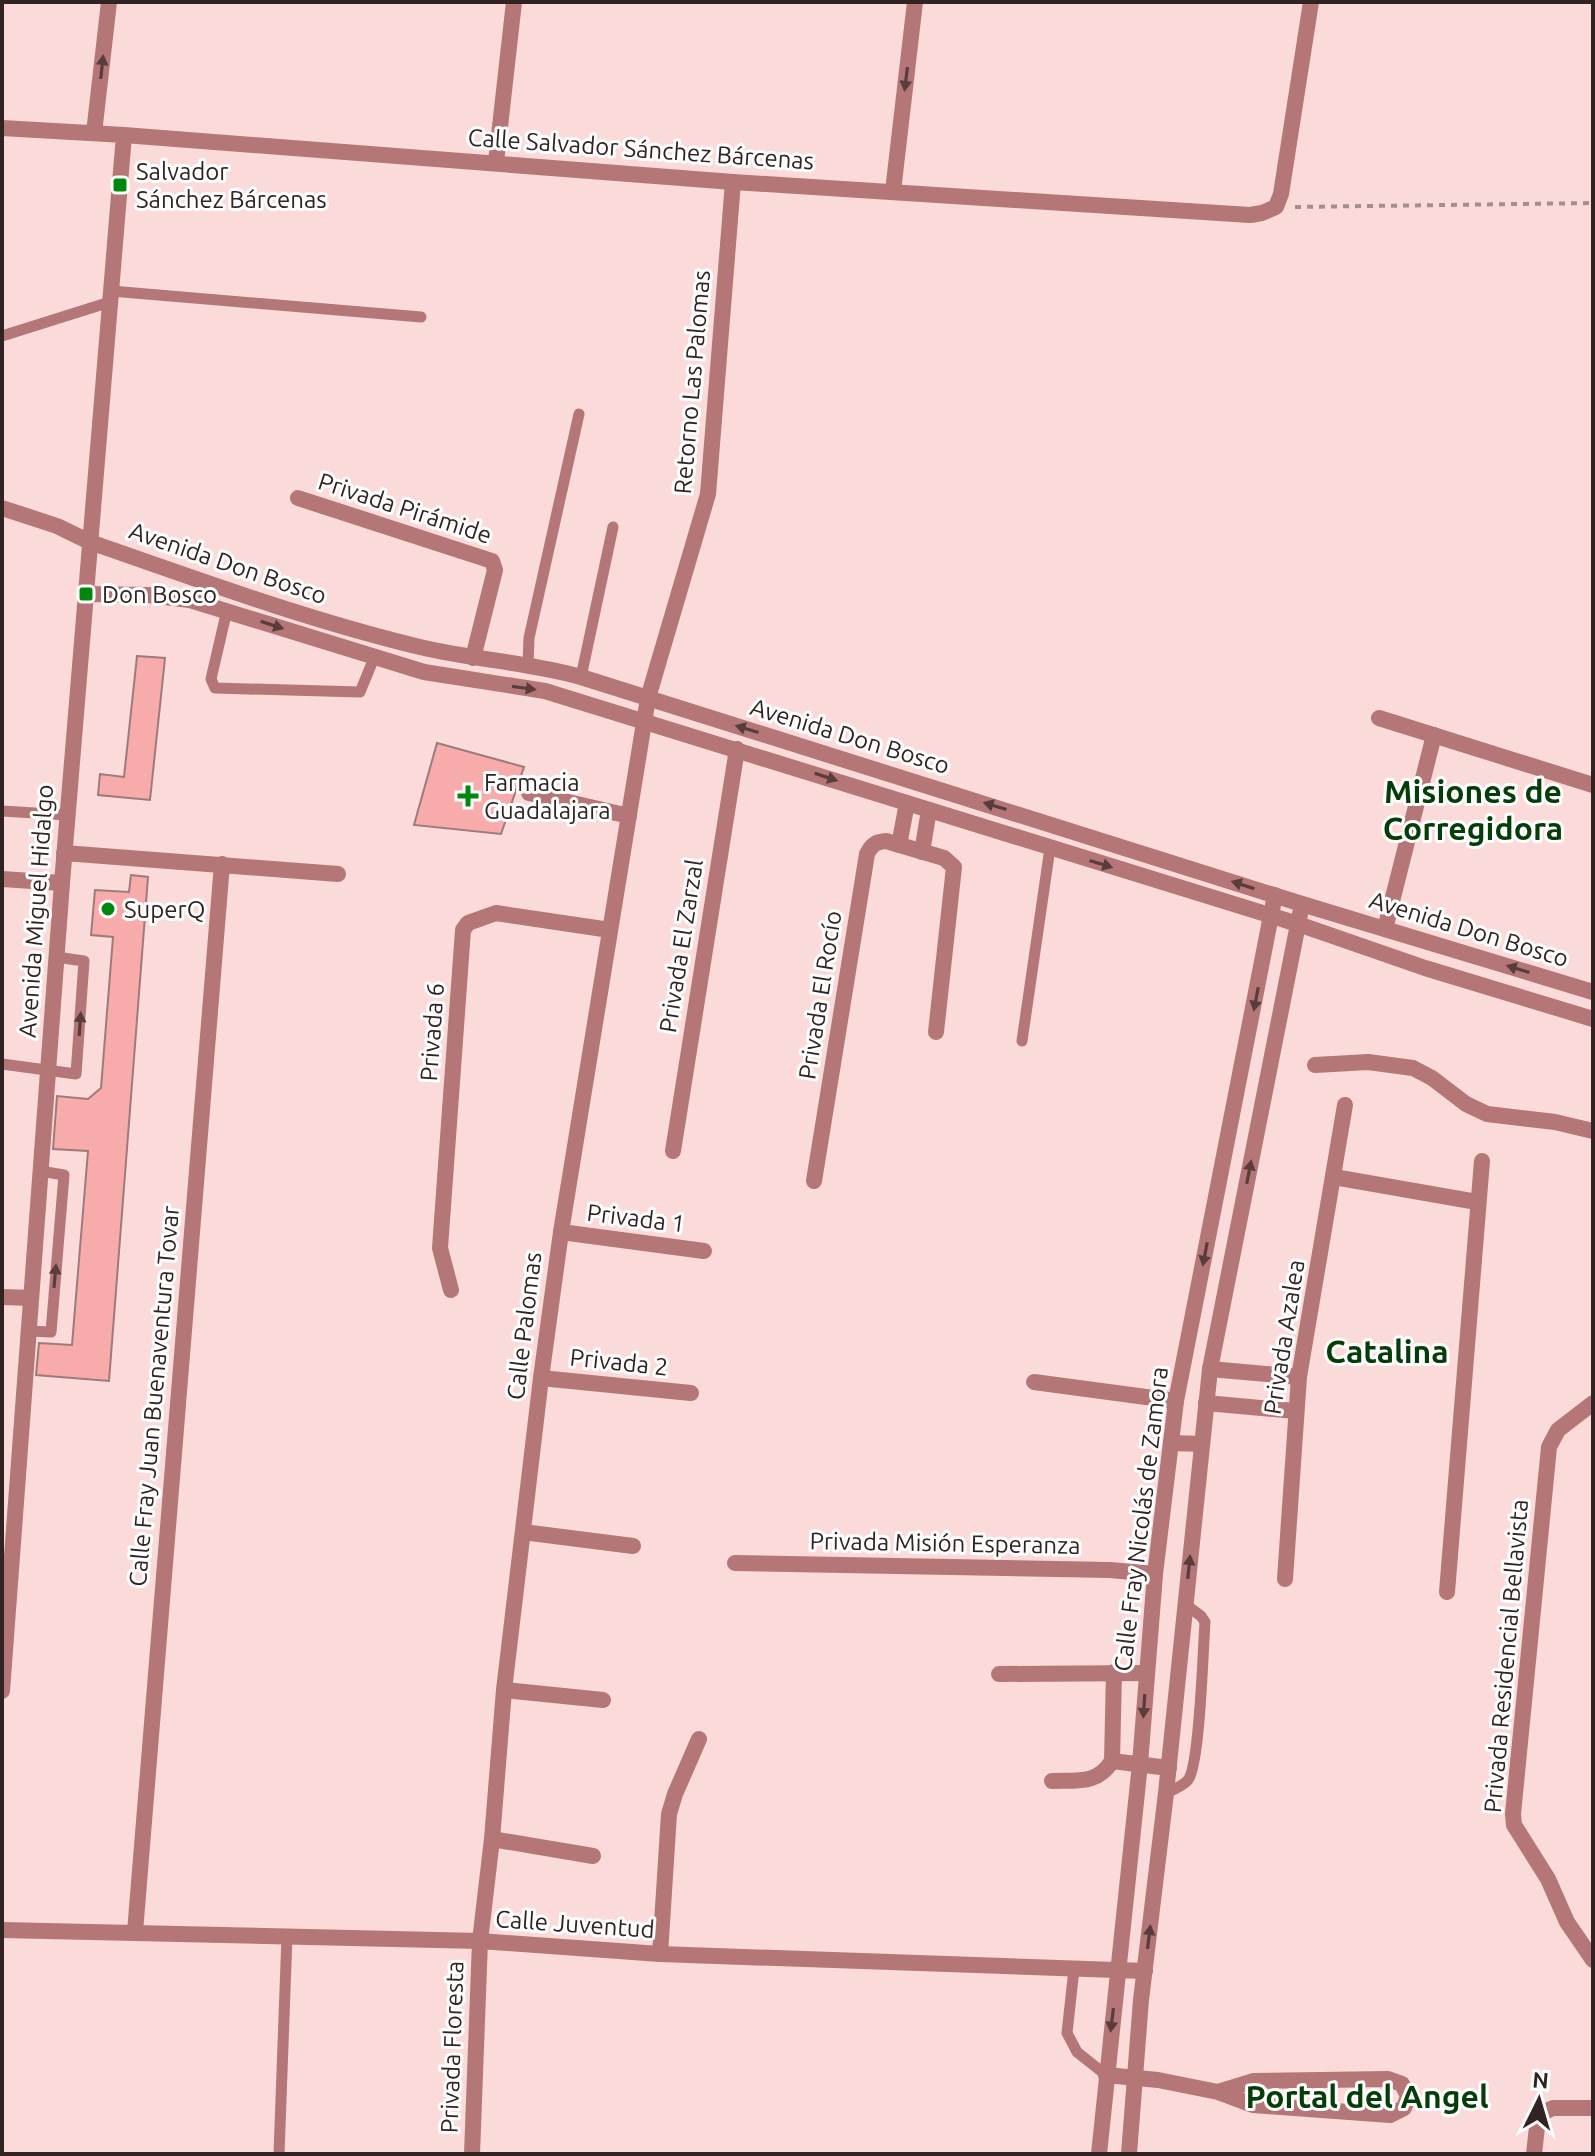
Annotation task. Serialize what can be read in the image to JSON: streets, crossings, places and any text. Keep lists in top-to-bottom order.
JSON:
{
  "streets": {
    "street": [
      "Calle Salvador Sánchez Bárcenas",
      "Retorno Las Palomas",
      "Privada Pirámide",
      "Avenida Don Bosco",
      "Avenida Miguel Hidalgo",
      "Privada El Zarzal",
      "Privada El Rocío",
      "Privada 6",
      "Privada 1",
      "Calle Palomas",
      "Privada Azalea",
      "Privada 2",
      "Calle Fray Juan Buenaventura Tovar",
      "Calle Fray Nicolás de Zamora",
      "Privada Misión Esperanza",
      "Privada Residencial Bellavista",
      "Calle Juventud",
      "Privada Floresta"
    ]
  },
  "crossings": [
    ["Calle Salvador Sánchez Bárcenas", "Retorno Las Palomas"],
    ["Calle Salvador Sánchez Bárcenas", "Avenida Miguel Hidalgo"],
    ["Retorno Las Palomas", "Avenida Don Bosco"],
    ["Retorno Las Palomas", "Calle Palomas"],
    ["Privada Pirámide", "Avenida Don Bosco"],
    ["Avenida Don Bosco", "Avenida Miguel Hidalgo"],
    ["Avenida Don Bosco", "Privada El Zarzal"],
    ["Avenida Don Bosco", "Calle Palomas"],
    ["Avenida Don Bosco", "Calle Fray Nicolás de Zamora"],
    ["Privada 6", "Calle Palomas"],
    ["Privada 1", "Calle Palomas"],
    ["Calle Palomas", "Privada 2"],
    ["Calle Palomas", "Calle Juventud"],
    ["Calle Palomas", "Privada Floresta"],
    ["Calle Fray Juan Buenaventura Tovar", "Calle Juventud"],
    ["Calle Fray Nicolás de Zamora", "Privada Misión Esperanza"],
    ["Calle Fray Nicolás de Zamora", "Calle Juventud"],
    ["Calle Juventud", "Privada Floresta"]
  ],
  "districts": ["Misiones de Corregidora", "Catalina", "Portal del Angel"],
  "places": {
    "transit": ["Salvador Sánchez Bárcenas", "Don Bosco"],
    "health": ["Farmacia Guadalajara"],
    "other": ["SuperQ"]
  },
  "north": "top"
}
